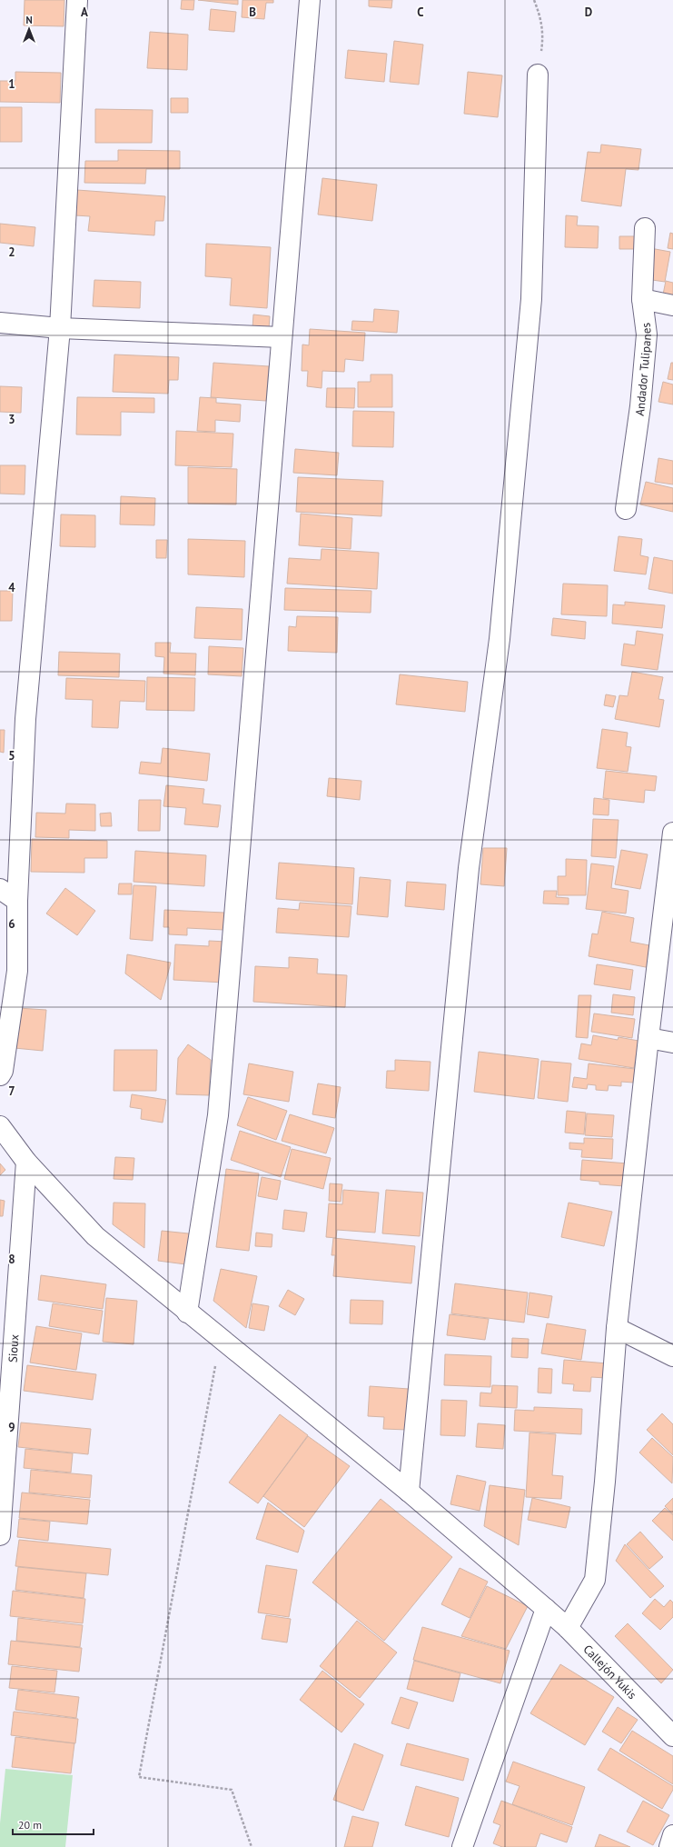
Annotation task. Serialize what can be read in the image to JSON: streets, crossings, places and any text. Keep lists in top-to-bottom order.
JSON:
{
  "streets": {
    "street": ["Andador Tulipanes", "Sioux", "Callejón Yukis"]
  },
  "crossings": [
    ["Sioux", "Callejón Yukis"]
  ],
  "scale_bar": "20 m",
  "north": "top",
  "grid": {
    "columns": [
      "A",
      "B",
      "C",
      "D"
    ],
    "rows": [
      "1",
      "2",
      "3",
      "4",
      "5",
      "6",
      "7",
      "8",
      "9"
    ]
  }
}
